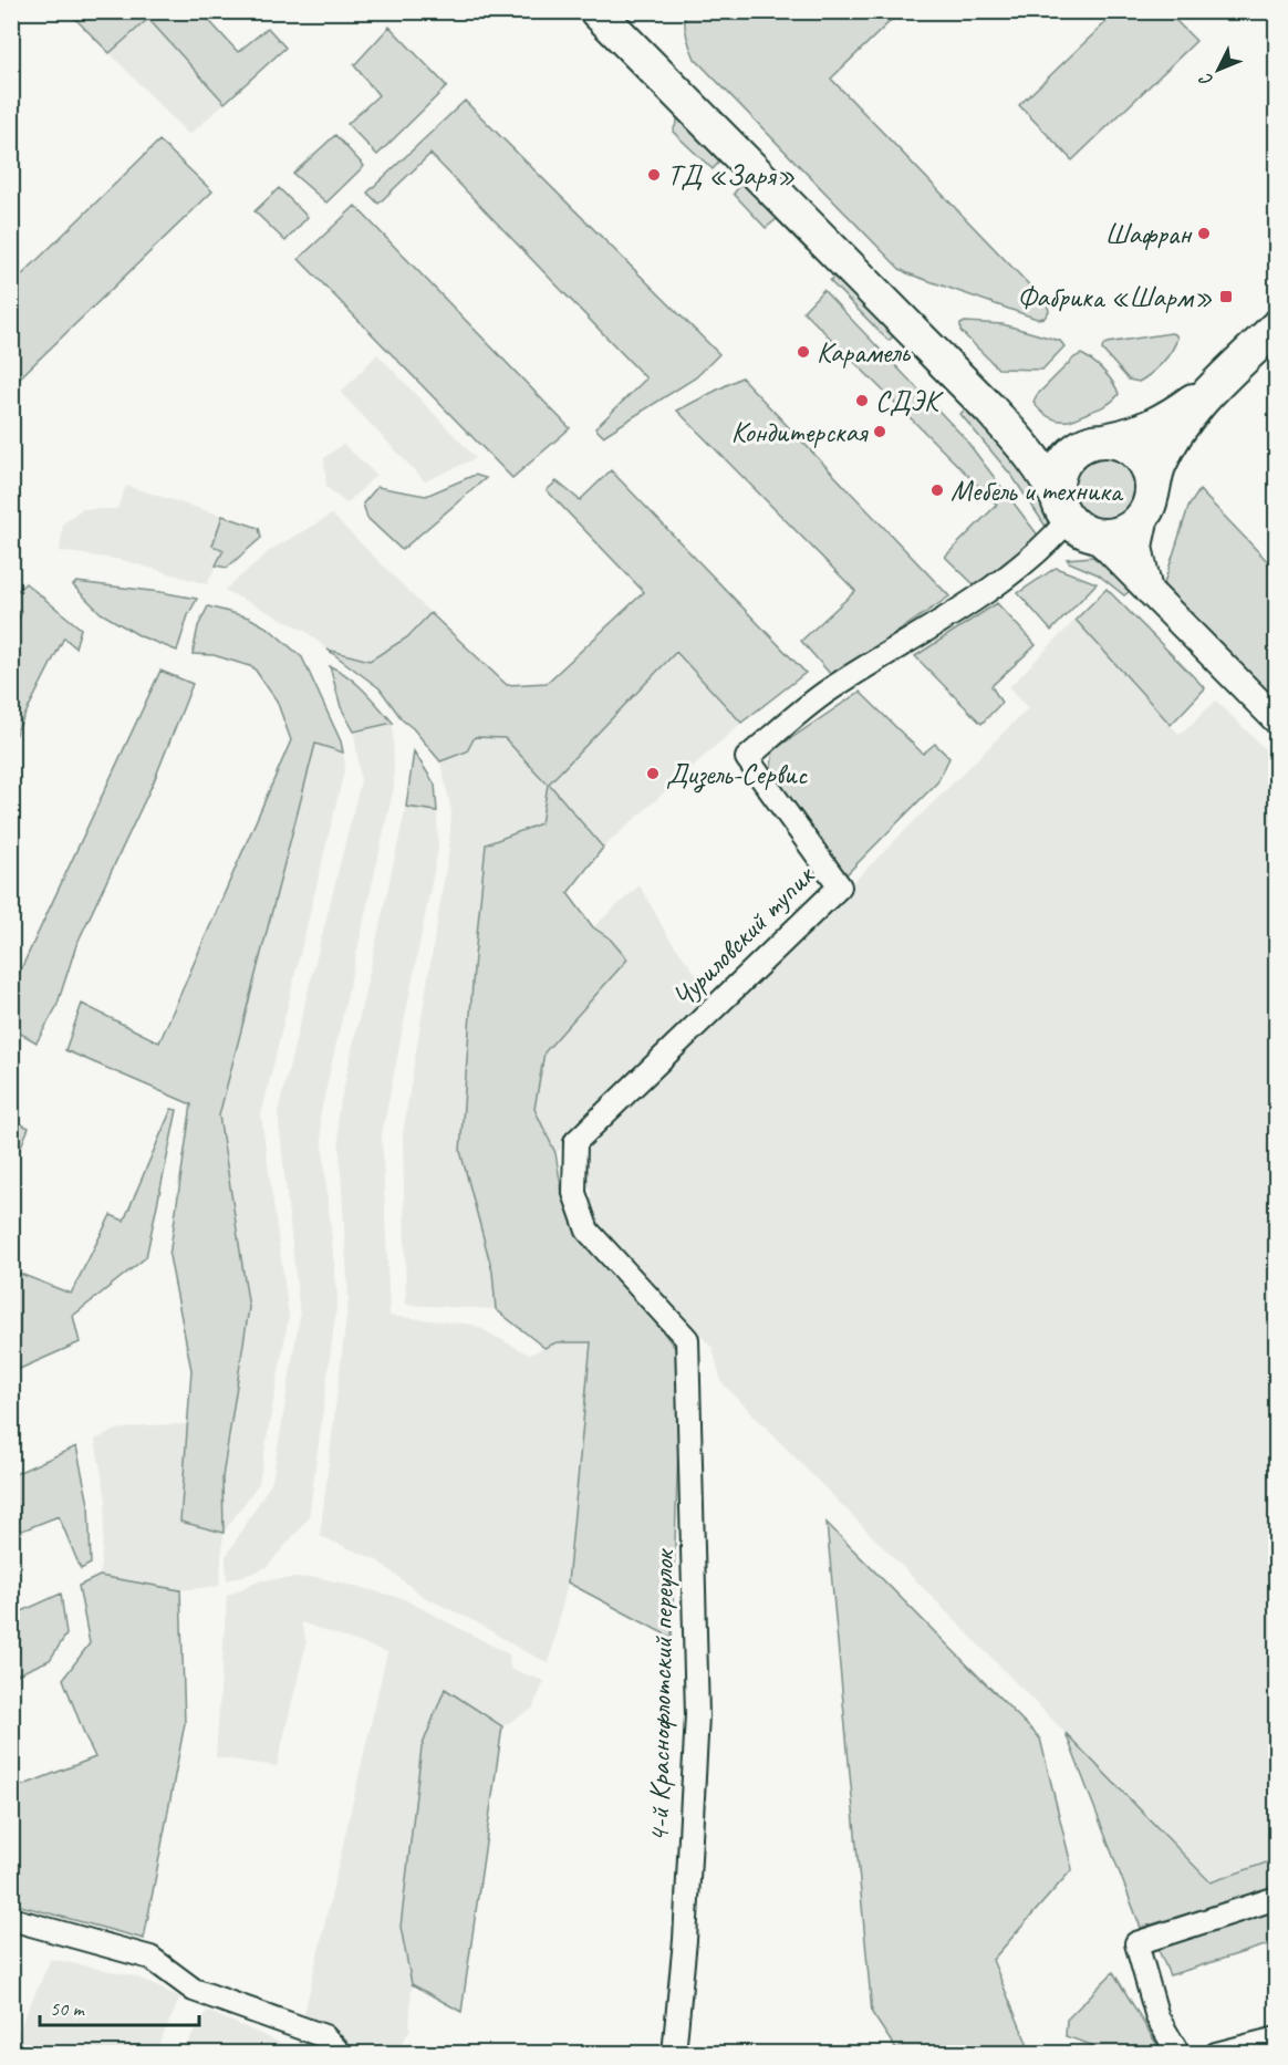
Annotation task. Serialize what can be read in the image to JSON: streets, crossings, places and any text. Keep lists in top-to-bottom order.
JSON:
{
  "streets": {
    "street": ["Чуриловский тупик", "4-й Краснофлотский переулок"]
  },
  "crossings": [
    ["Чуриловский тупик", "4-й Краснофлотский переулок"]
  ],
  "places": {
    "other": [
      "ТД «Заря»",
      "Шафран",
      "Карамель",
      "СДЭК",
      "Кондитерская",
      "Мебель и техника",
      "Дизель-Сервис"
    ],
    "transit": ["Фабрика «Шарм»"]
  },
  "scale_bar": "50 m",
  "north": "bottom left"
}
